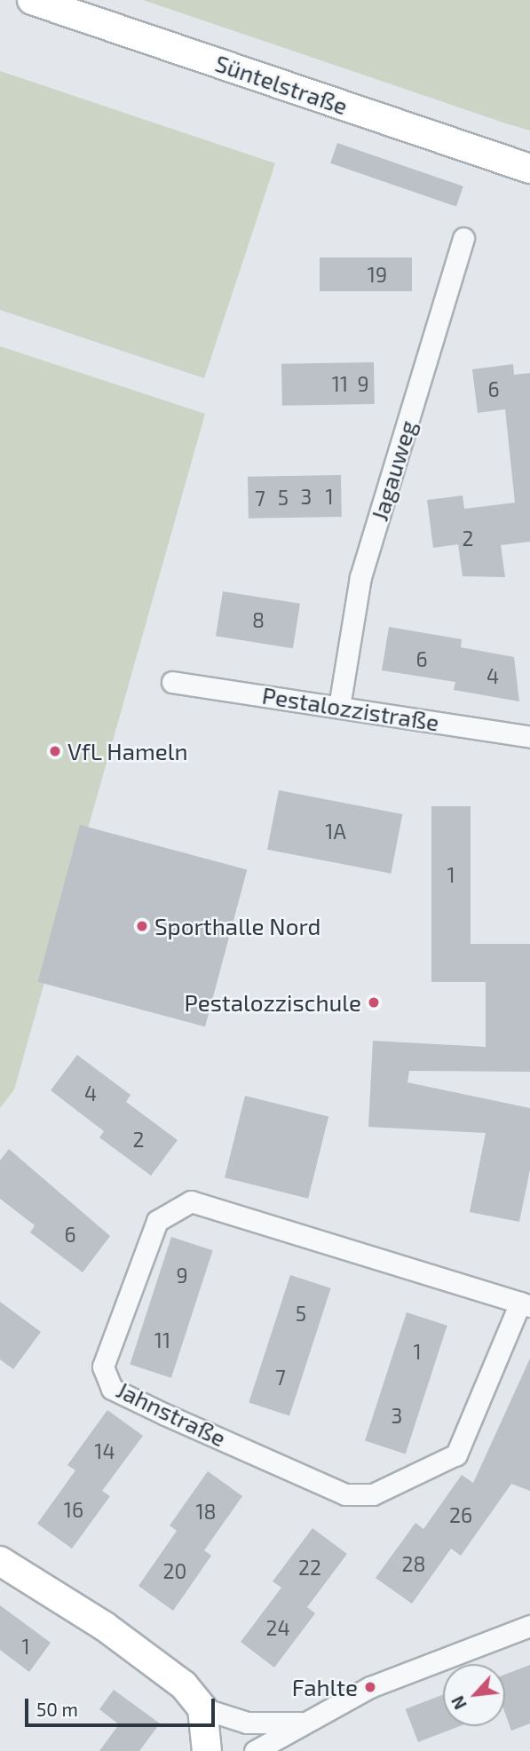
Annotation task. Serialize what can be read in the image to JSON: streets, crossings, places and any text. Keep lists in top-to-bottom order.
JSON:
{
  "streets": {
    "street": [
      "Süntelstraße",
      "Jagauweg",
      "Pestalozzistraße",
      "Jahnstraße"
    ]
  },
  "crossings": [
    ["Jagauweg", "Pestalozzistraße"]
  ],
  "places": [
    "VfL Hameln",
    "Sporthalle Nord",
    "Pestalozzischule",
    "Fahlte"
  ],
  "house_numbers": [
    "19",
    "11",
    "9",
    "6",
    "3",
    "1",
    "5",
    "7",
    "2",
    "8",
    "6",
    "4",
    "1A",
    "1",
    "4",
    "2",
    "6",
    "9",
    "5",
    "11",
    "1",
    "7",
    "3",
    "14",
    "16",
    "18",
    "26",
    "28",
    "22",
    "20",
    "24",
    "1"
  ],
  "scale_bar": "50 m",
  "north": "bottom left"
}
